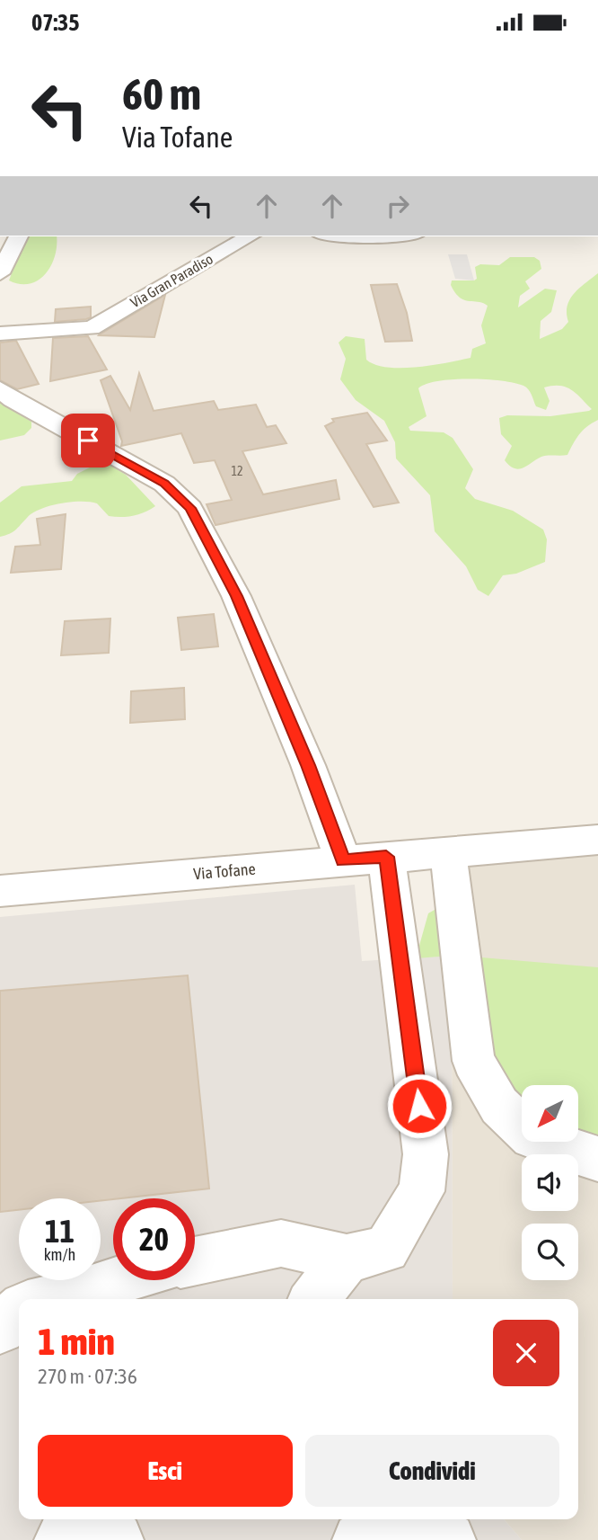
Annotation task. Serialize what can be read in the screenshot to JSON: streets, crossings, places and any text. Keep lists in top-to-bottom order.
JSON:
{
  "streets": {
    "street": ["Via Gran Paradiso", "Via Tofane"]
  },
  "house_numbers": ["12"],
  "north": "bottom left",
  "page": {
    "status": "07:35",
    "turn": ["60 m", "Via Tofane"],
    "speed": "11 km/h",
    "limit": "20",
    "heading": ["1 min", "270 m · 07:36"],
    "buttons": ["Esci", "Condividi"]
  }
}
